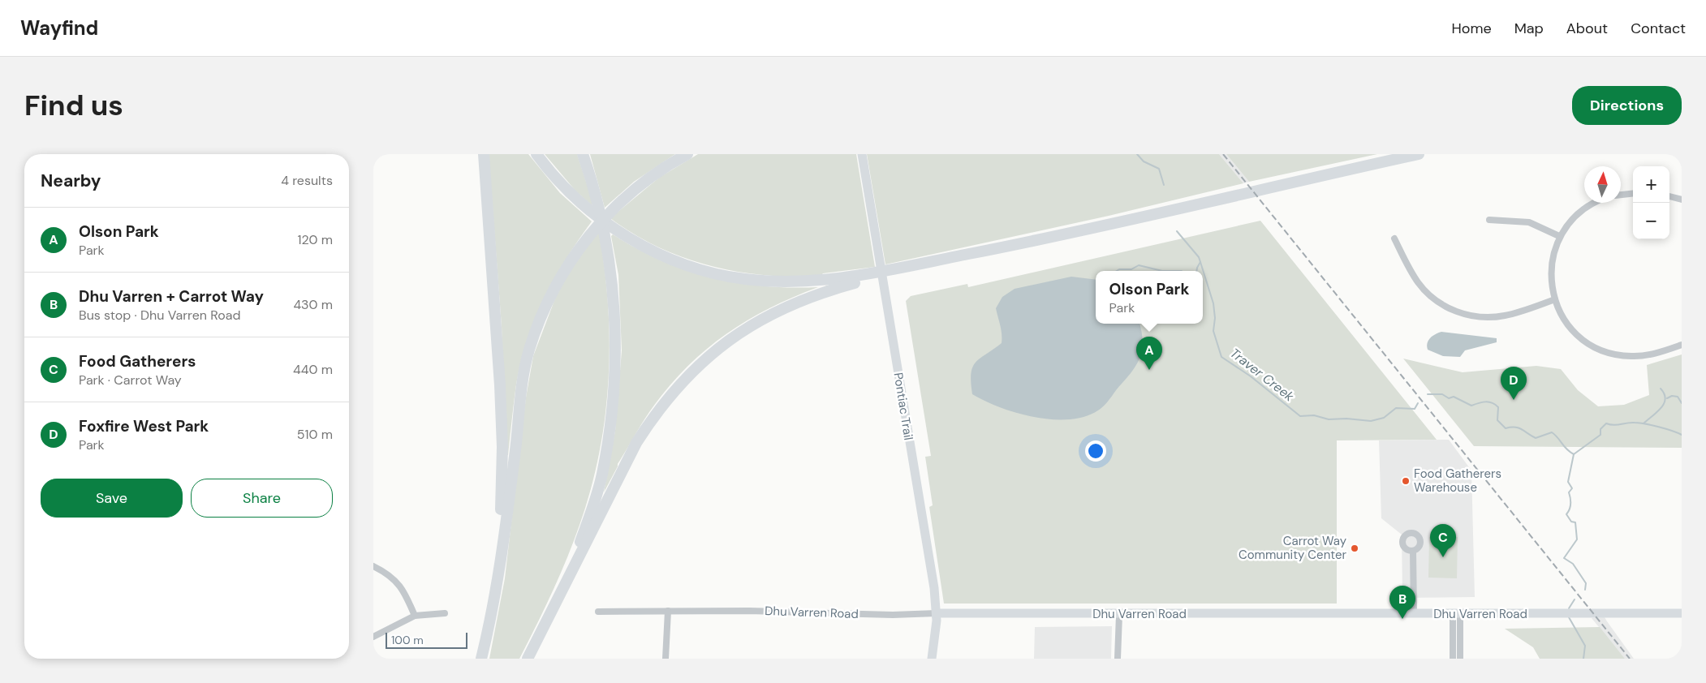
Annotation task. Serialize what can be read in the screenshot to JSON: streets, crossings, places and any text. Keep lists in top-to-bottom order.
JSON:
{
  "streets": {
    "main road": ["Pontiac Trail", "Dhu Varren Road"]
  },
  "crossings": [
    ["Pontiac Trail", "Dhu Varren Road"]
  ],
  "water": ["Traver Creek"],
  "places": ["Food Gatherers Warehouse", "Carrot Way Community Center"],
  "scale_bar": "100 m",
  "north": "top",
  "page": {
    "header": "Wayfind",
    "nav": [
      "Home",
      "Map",
      "About",
      "Contact"
    ],
    "buttons": [
      "Directions",
      ["Save", "Share"]
    ],
    "title": "Find us",
    "heading": ["Nearby", "4 results"],
    "map_buttons": ["+", "−"],
    "list": [
      {
        "mark": "A",
        "name": "Olson Park",
        "note": "Park",
        "value": "120 m"
      },
      {
        "mark": "B",
        "name": "Dhu Varren + Carrot Way",
        "note": "Bus stop · Dhu Varren Road",
        "value": "430 m"
      },
      {
        "mark": "C",
        "name": "Food Gatherers",
        "note": "Park · Carrot Way",
        "value": "440 m"
      },
      {
        "mark": "D",
        "name": "Foxfire West Park",
        "note": "Park",
        "value": "510 m"
      }
    ],
    "popup": ["Olson Park", "Park"],
    "pins": [
      "A",
      "D",
      "C",
      "B"
    ],
    "scale": "100 m"
  }
}
